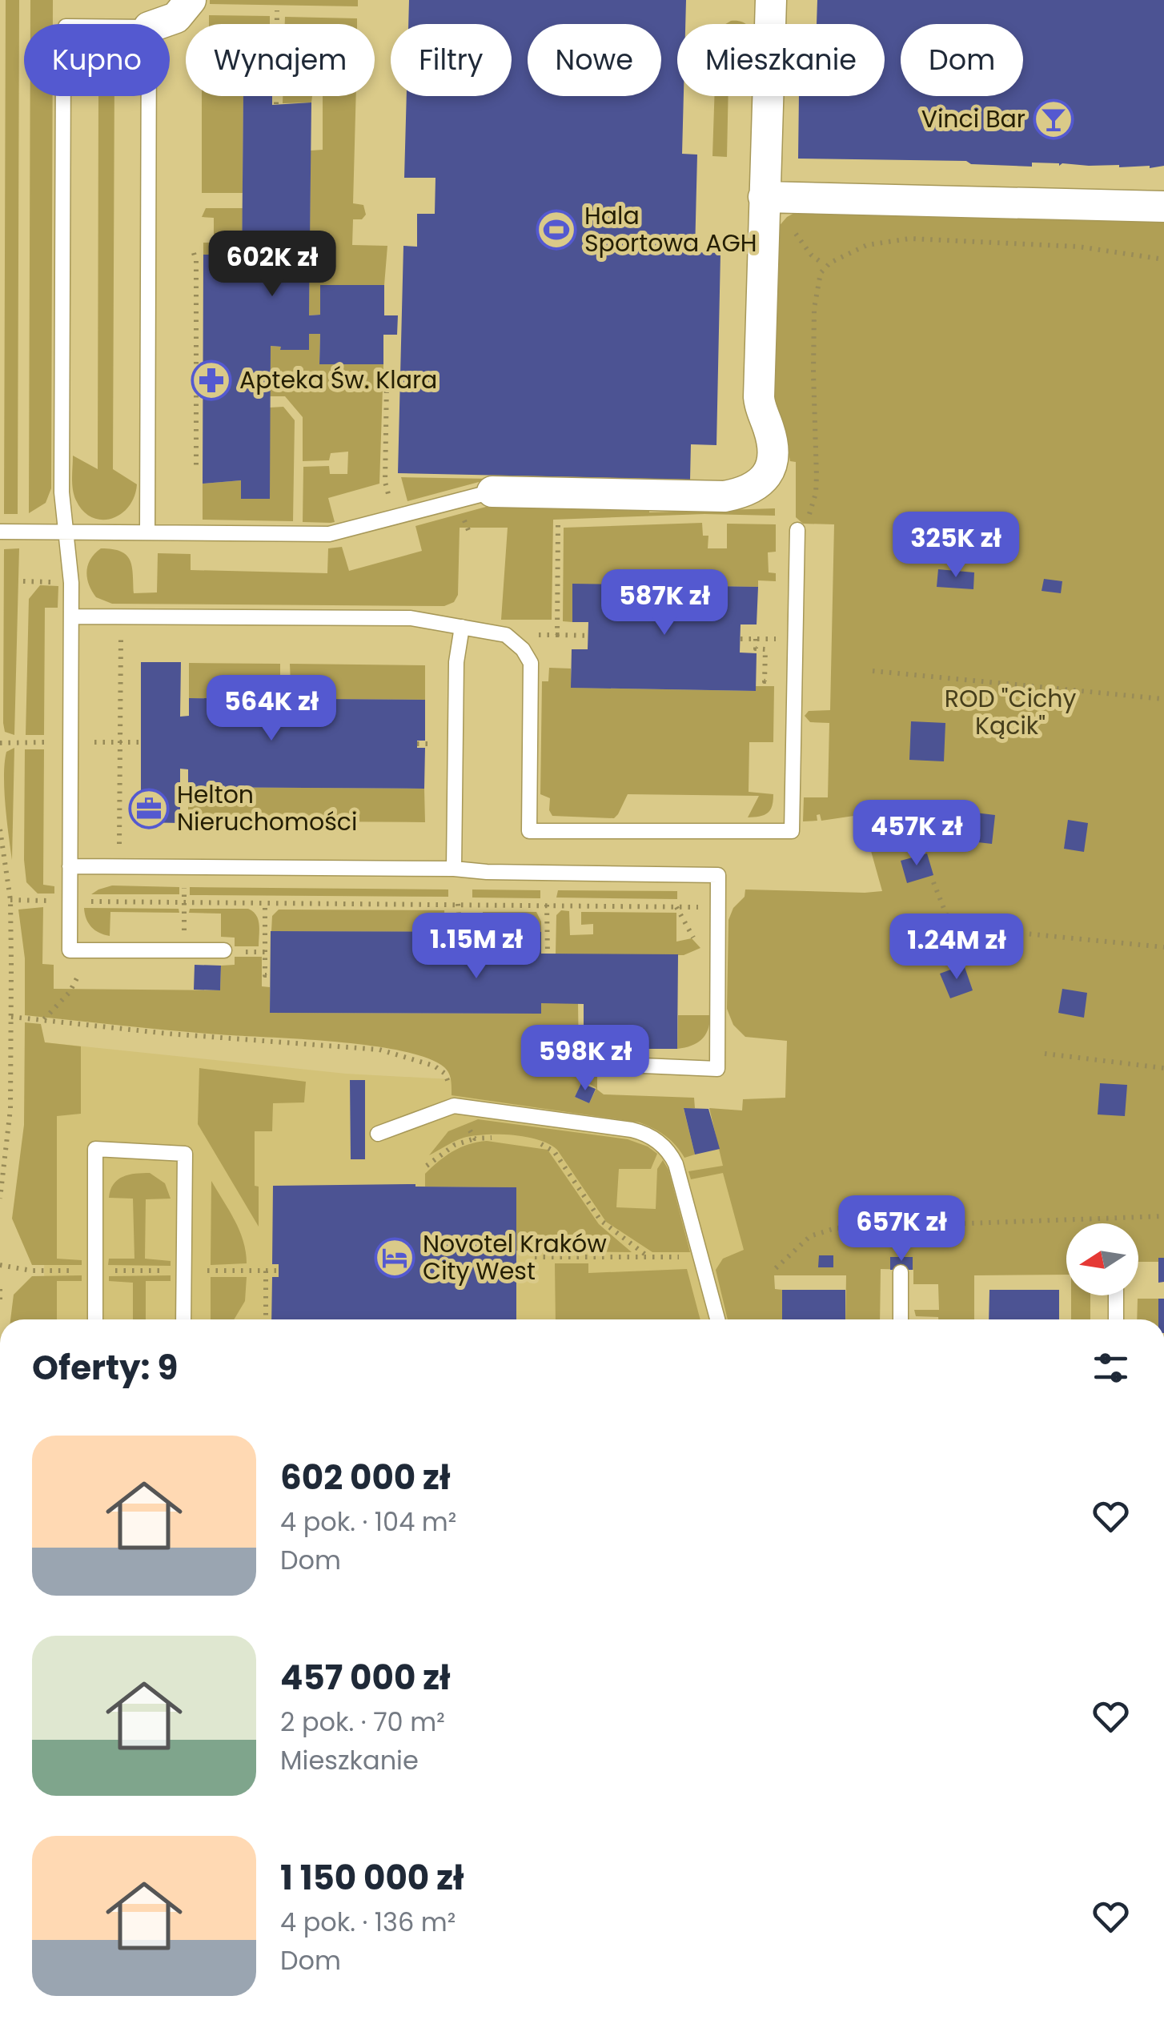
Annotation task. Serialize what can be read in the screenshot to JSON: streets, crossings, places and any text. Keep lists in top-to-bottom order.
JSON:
{
  "parks": ["ROD \"Cichy Kącik\""],
  "places": {
    "bar": ["Vinci Bar"],
    "sports": ["Hala Sportowa AGH"],
    "pharmacy": ["Apteka Św. Klara"],
    "office": ["Helton Nieruchomości"],
    "hotel": ["Novotel Kraków City West"]
  },
  "north": "left",
  "page": {
    "chip": [
      "Kupno",
      "Wynajem",
      "Filtry",
      "Nowe",
      "Mieszkanie",
      "Dom"
    ],
    "price": [
      "602K zł",
      "325K zł",
      "587K zł",
      "564K zł",
      "457K zł",
      "1.15M zł",
      "1.24M zł",
      "598K zł",
      "657K zł"
    ],
    "heading": "Oferty: 9",
    "list": [
      {
        "name": "602 000 zł",
        "note": "4 pok. · 104 m² · Dom"
      },
      {
        "name": "457 000 zł",
        "note": "2 pok. · 70 m² · Mieszkanie"
      },
      {
        "name": "1 150 000 zł",
        "note": "4 pok. · 136 m² · Dom"
      }
    ]
  }
}
